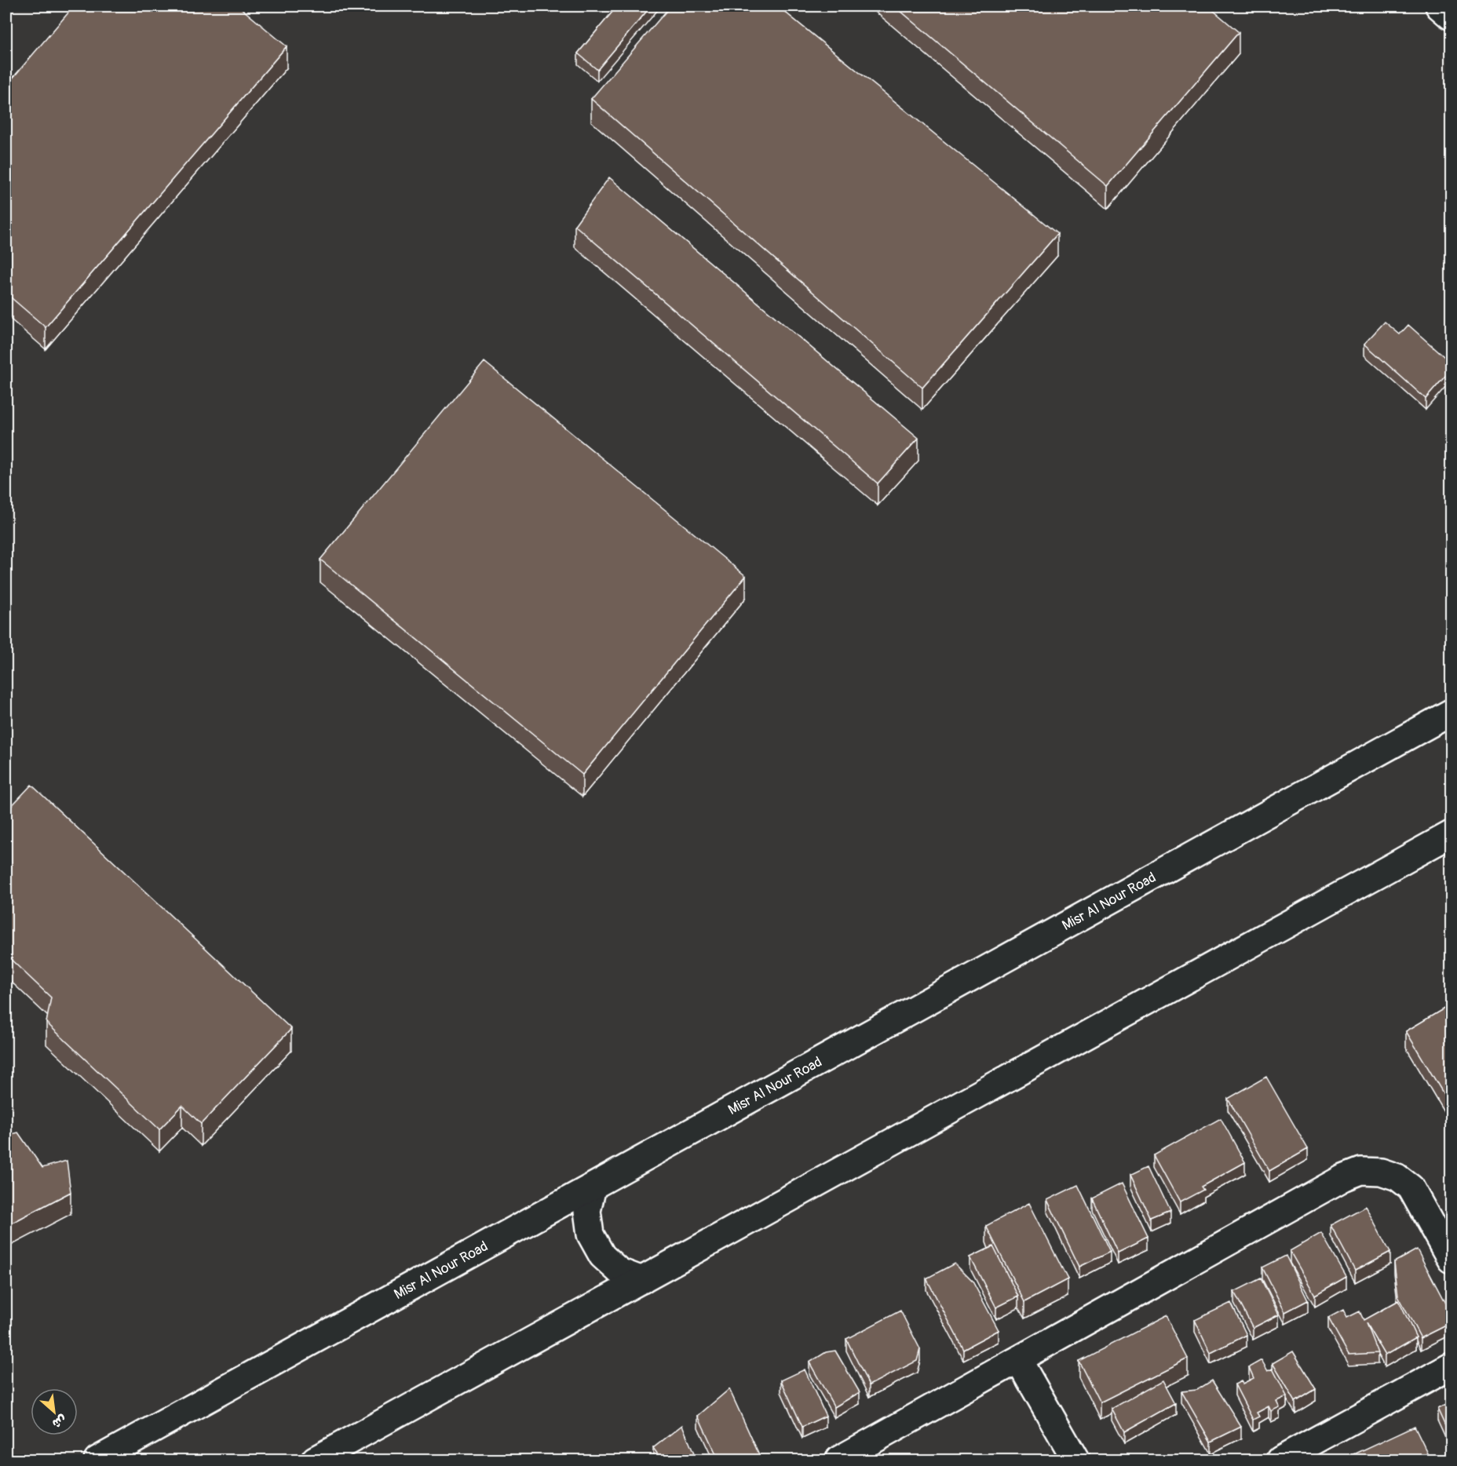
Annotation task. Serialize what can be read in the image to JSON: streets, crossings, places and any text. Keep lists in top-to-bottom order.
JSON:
{
  "streets": {
    "street": ["Misr Al Nour Road"]
  },
  "north": "bottom right"
}
